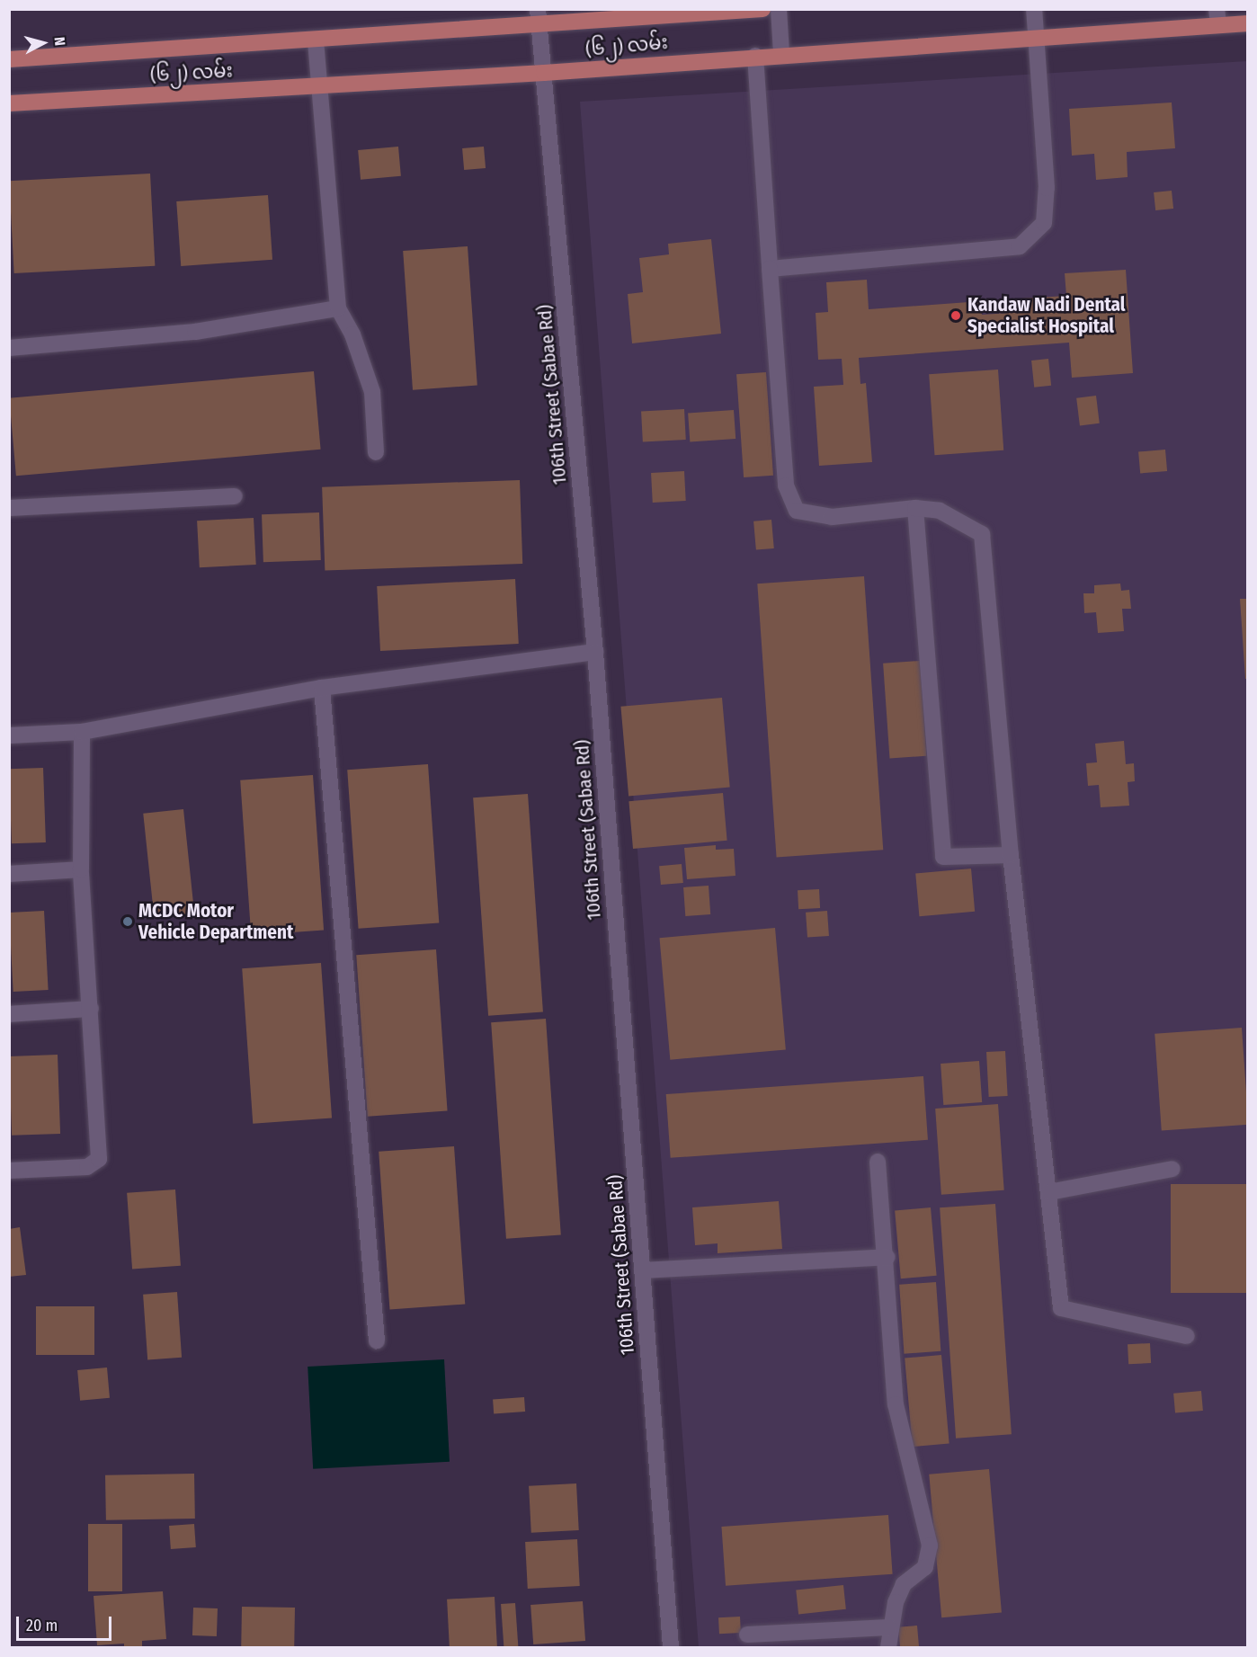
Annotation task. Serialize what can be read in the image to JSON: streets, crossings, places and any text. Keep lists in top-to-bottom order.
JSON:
{
  "streets": {
    "main road": ["(၆၂) လမ်း"],
    "street": ["106th Street (Sabae Rd)"]
  },
  "crossings": [
    ["(၆၂) လမ်း", "106th Street (Sabae Rd)"]
  ],
  "places": ["Kandaw Nadi Dental Specialist Hospital", "MCDC Motor Vehicle Department"],
  "scale_bar": "20 m",
  "north": "right"
}
